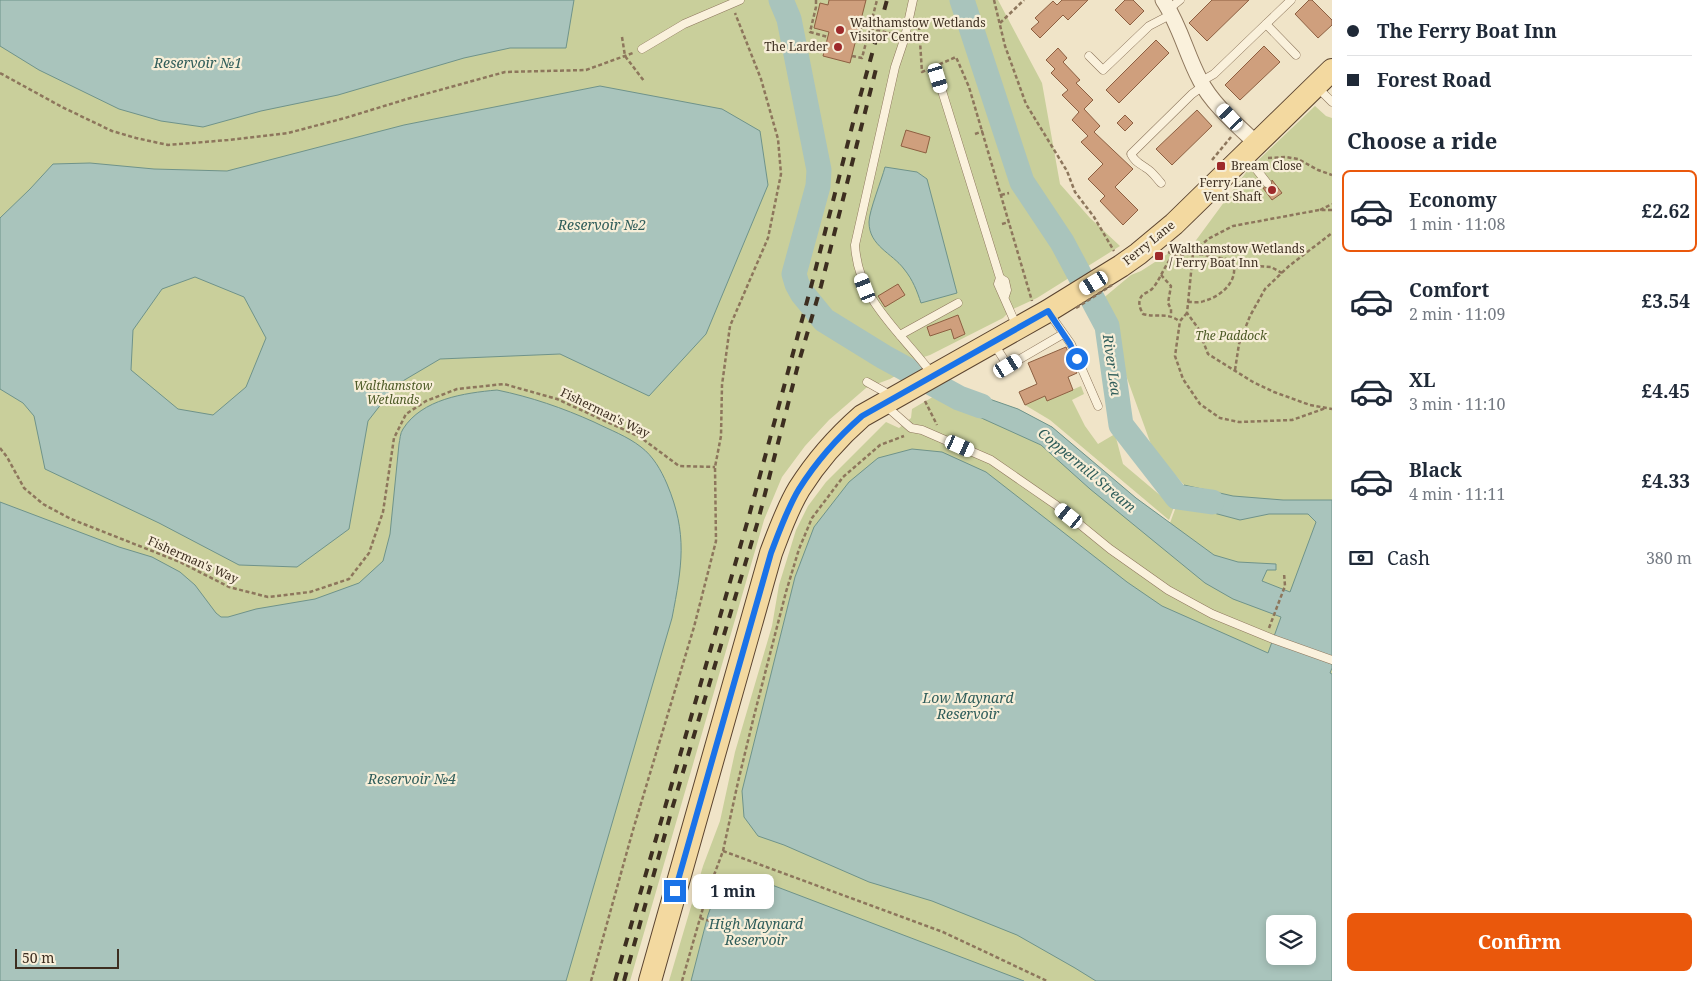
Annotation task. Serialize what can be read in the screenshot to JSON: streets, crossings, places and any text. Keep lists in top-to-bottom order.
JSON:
{
  "streets": {
    "main road": ["Ferry Lane"],
    "path": ["Fisherman's Way"]
  },
  "water": [
    "Reservoir №1",
    "Reservoir №2",
    "River Lea",
    "Coppermill Stream",
    "Low Maynard Reservoir",
    "Reservoir №4",
    "High Maynard Reservoir"
  ],
  "parks": ["The Paddock", "Walthamstow Wetlands"],
  "places": {
    "other": ["Walthamstow Wetlands Visitor Centre", "The Larder", "Ferry Lane Vent Shaft"],
    "transit": ["Bream Close", "Walthamstow Wetlands / Ferry Boat Inn"]
  },
  "scale_bar": "50 m",
  "page": {
    "banner": ["The Ferry Boat Inn", "Forest Road"],
    "heading": "Choose a ride",
    "list": [
      {
        "name": "Economy",
        "note": "1 min · 11:08",
        "value": "£2.62"
      },
      {
        "name": "Comfort",
        "note": "2 min · 11:09",
        "value": "£3.54"
      },
      {
        "name": "XL",
        "note": "3 min · 11:10",
        "value": "£4.45"
      },
      {
        "name": "Black",
        "note": "4 min · 11:11",
        "value": "£4.33"
      }
    ],
    "pay": ["Cash", "380 m"],
    "bubble": "1 min",
    "buttons": "Confirm",
    "scale": "50 m"
  }
}
